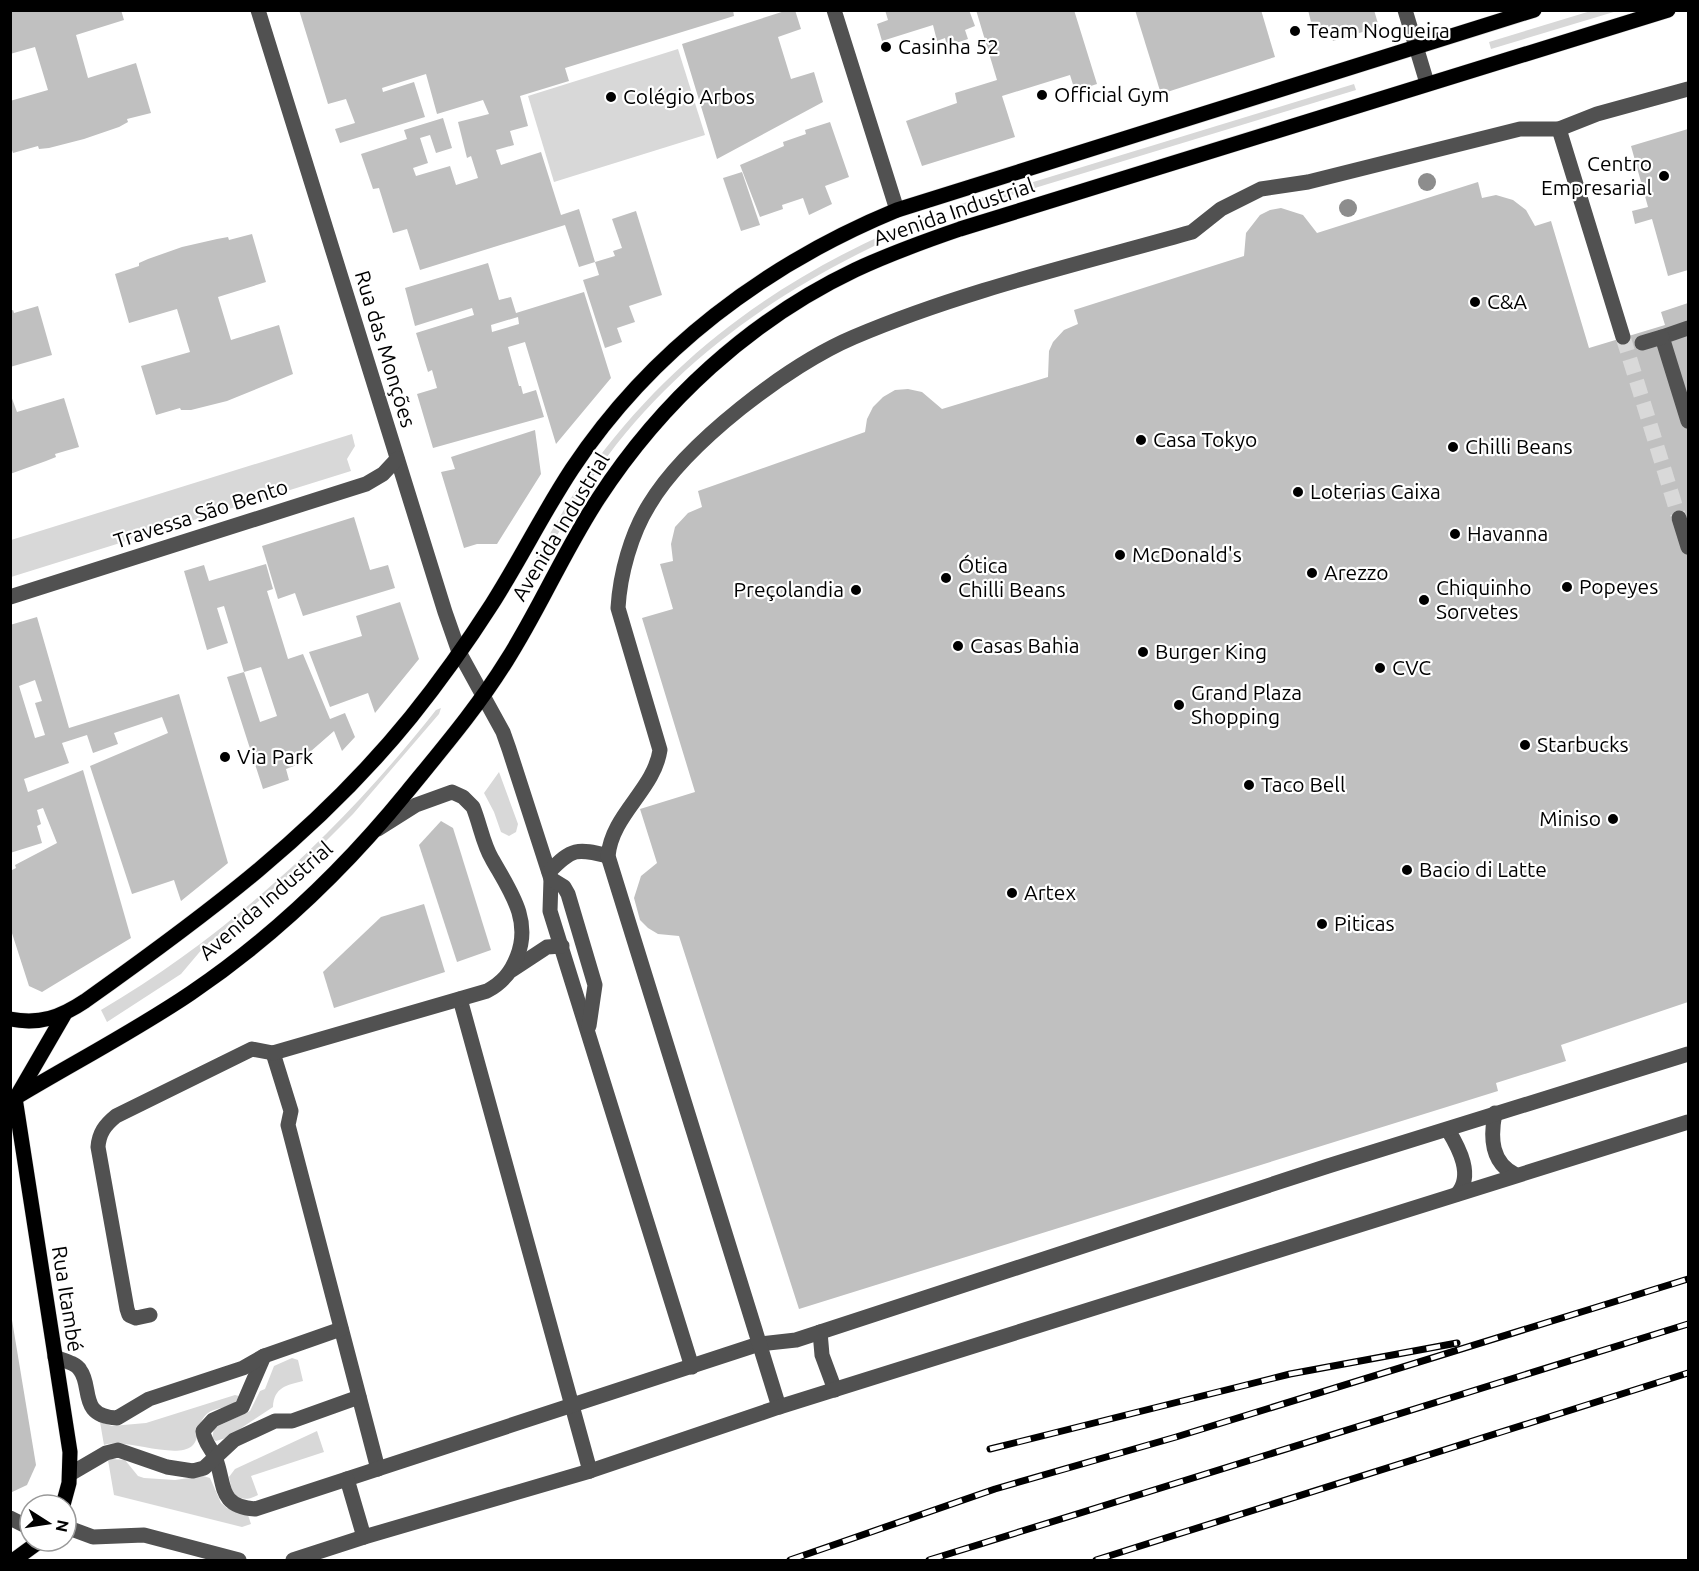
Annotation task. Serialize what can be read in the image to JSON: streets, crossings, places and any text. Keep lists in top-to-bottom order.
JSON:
{
  "streets": {
    "main road": ["Avenida Industrial", "Rua Itambé"],
    "street": ["Rua das Monções", "Travessa São Bento"]
  },
  "crossings": [
    ["Avenida Industrial", "Rua das Monções"],
    ["Avenida Industrial", "Rua Itambé"],
    ["Rua das Monções", "Travessa São Bento"]
  ],
  "places": [
    "Team Nogueira",
    "Casinha 52",
    "Official Gym",
    "Colégio Arbos",
    "Centro Empresarial",
    "C&A",
    "Casa Tokyo",
    "Chilli Beans",
    "Loterias Caixa",
    "Havanna",
    "McDonald's",
    "Arezzo",
    "Ótica Chilli Beans",
    "Popeyes",
    "Preçolandia",
    "Chiquinho Sorvetes",
    "Casas Bahia",
    "Burger King",
    "CVC",
    "Grand Plaza Shopping",
    "Starbucks",
    "Via Park",
    "Taco Bell",
    "Miniso",
    "Bacio di Latte",
    "Artex",
    "Piticas"
  ],
  "north": "right"
}
